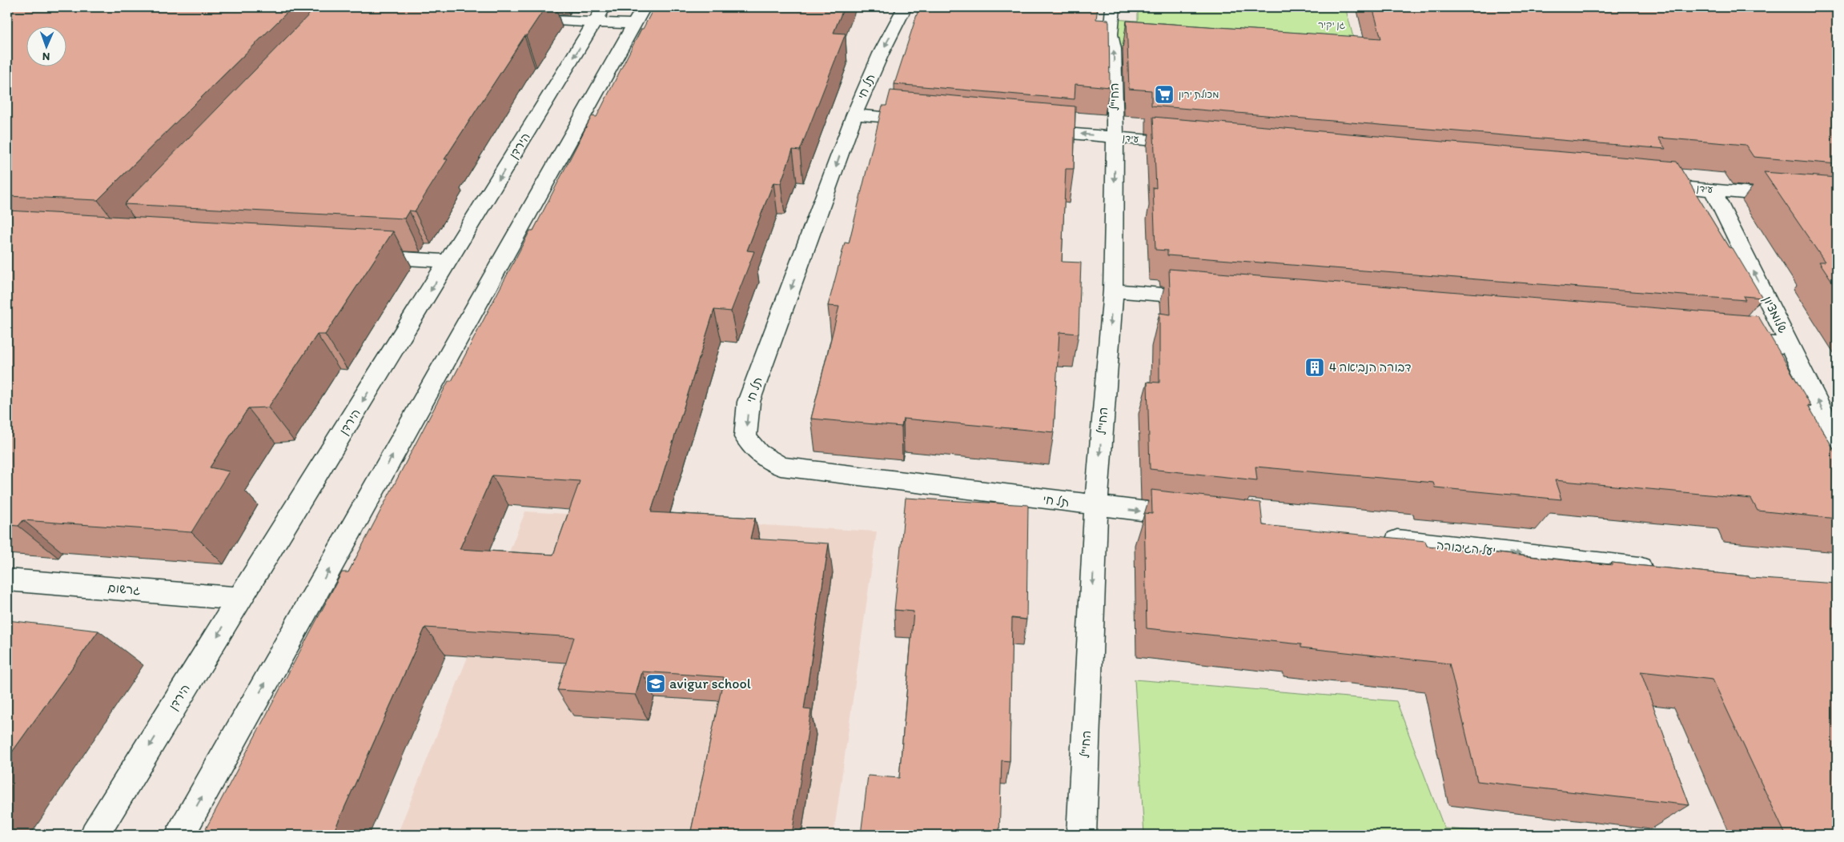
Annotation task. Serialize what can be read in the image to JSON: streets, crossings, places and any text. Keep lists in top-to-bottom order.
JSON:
{
  "streets": {
    "street": [
      "תל חי",
      "החי\"ל",
      "עידן",
      "הירדן",
      "שלומציון",
      "יעל הגיבורה",
      "גרשום"
    ]
  },
  "crossings": [
    ["תל חי", "החי\"ל"],
    ["החי\"ל", "עידן"],
    ["עידן", "שלומציון"],
    ["הירדן", "גרשום"]
  ],
  "one_way": ["שלומציון", "יעל הגיבורה"],
  "parks": ["גן יקיר"],
  "places": {
    "supermarket": ["מכולת ירון"],
    "building": ["דבורה הנביאה 4"],
    "school or university": ["avigur school"]
  },
  "north": "bottom"
}
